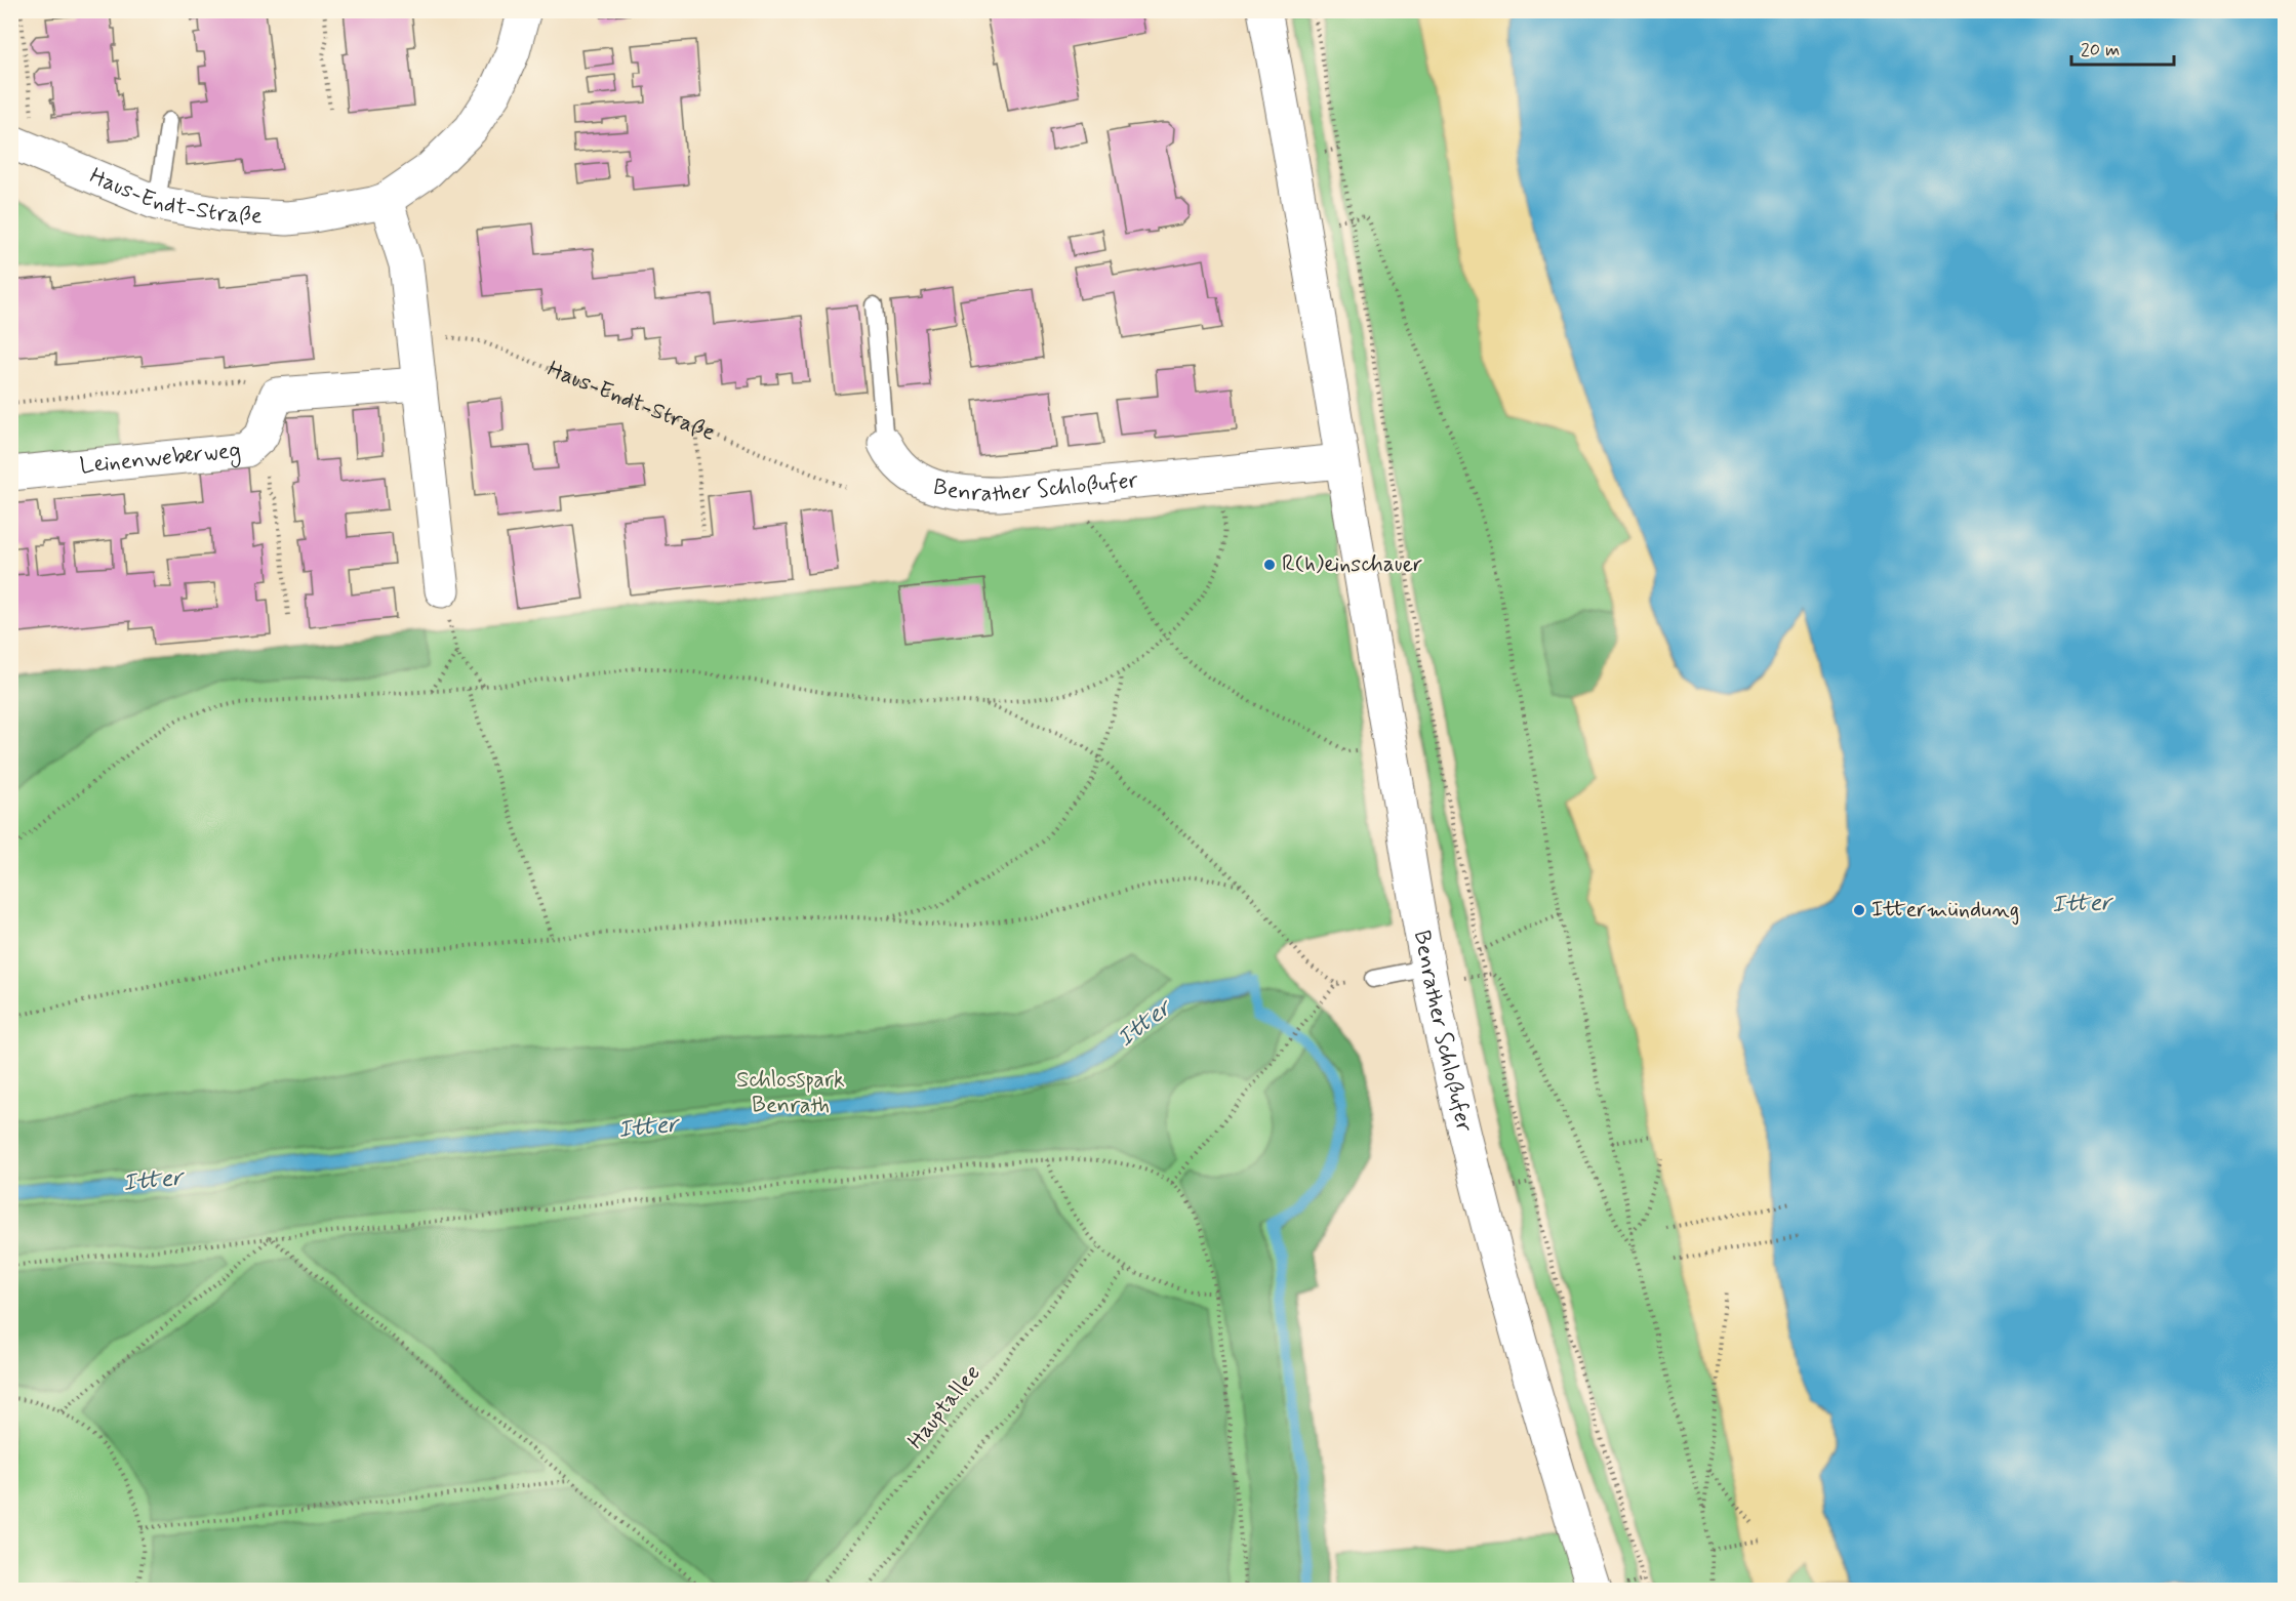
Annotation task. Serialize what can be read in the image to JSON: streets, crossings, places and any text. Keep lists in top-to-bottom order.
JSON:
{
  "streets": {
    "street": ["Haus-Endt-Straße", "Leinenweberweg", "Benrather Schloßufer"],
    "path": ["Hauptallee"]
  },
  "water": ["Itter"],
  "parks": ["Schlosspark Benrath"],
  "places": ["R(h)einschauer", "Ittermündung"],
  "scale_bar": "20 m"
}
